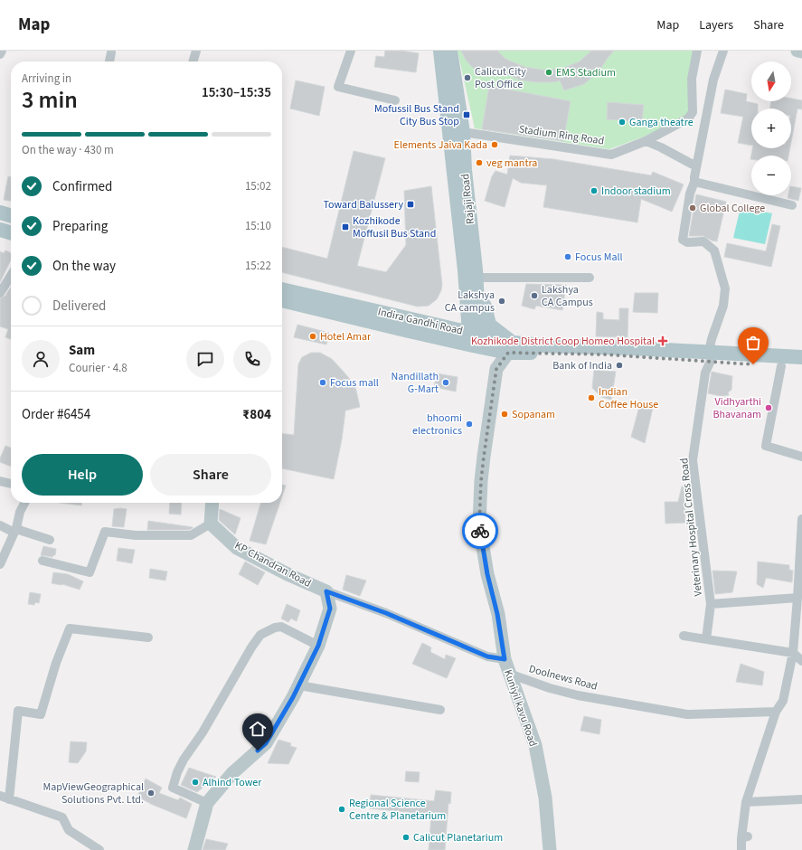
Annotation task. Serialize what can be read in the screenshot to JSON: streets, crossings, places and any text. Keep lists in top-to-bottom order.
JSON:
{
  "streets": {
    "main road": [
      "Rajaji Road",
      "Indira Gandhi Road",
      "KP Chandran Road",
      "Kuniyil kavu Road"
    ],
    "street": ["Stadium Ring Road", "Veterinary Hospital Cross Road", "Doolnews Road"]
  },
  "crossings": [
    ["Stadium Ring Road", "Rajaji Road"],
    ["Rajaji Road", "Indira Gandhi Road"],
    ["Indira Gandhi Road", "Veterinary Hospital Cross Road"],
    ["Indira Gandhi Road", "Kuniyil kavu Road"],
    ["Doolnews Road", "Kuniyil kavu Road"]
  ],
  "places": {
    "other": [
      "EMS Stadium",
      "Calicut City Post Office",
      "Ganga theatre",
      "Elements Jaiva Kada",
      "veg mantra",
      "Indoor stadium",
      "Global College",
      "Focus Mall",
      "Lakshya CA Campus",
      "Lakshya CA campus",
      "Hotel Amar",
      "Bank of India",
      "Focus mall",
      "Nandillath G-Mart",
      "Indian Coffee House",
      "Vidhyarthi Bhavanam",
      "Sopanam",
      "bhoomi electronics",
      "Alhind Tower",
      "MapViewGeographical Solutions Pvt. Ltd.",
      "Regional Science Centre & Planetarium",
      "Calicut Planetarium"
    ],
    "transit": ["Mofussil Bus Stand City Bus Stop", "Toward Balussery", "Kozhikode Moffusil Bus Stand"],
    "health": ["Kozhikode District Coop Homeo Hospital"]
  },
  "north": "bottom",
  "page": {
    "header": "Map",
    "nav": ["Map", "Layers", "Share"],
    "map_buttons": ["+", "−"],
    "heading": ["3 min", "Arriving in", "15:30–15:35"],
    "panel": [
      "Sam",
      "Courier · 4.8",
      "Order #6454",
      "₹804"
    ],
    "bar": "On the way · 430 m",
    "list": [
      ["Confirmed", "15:02"],
      ["Preparing", "15:10"],
      ["On the way", "15:22"],
      "Delivered"
    ],
    "buttons": ["Help", "Share"]
  }
}
